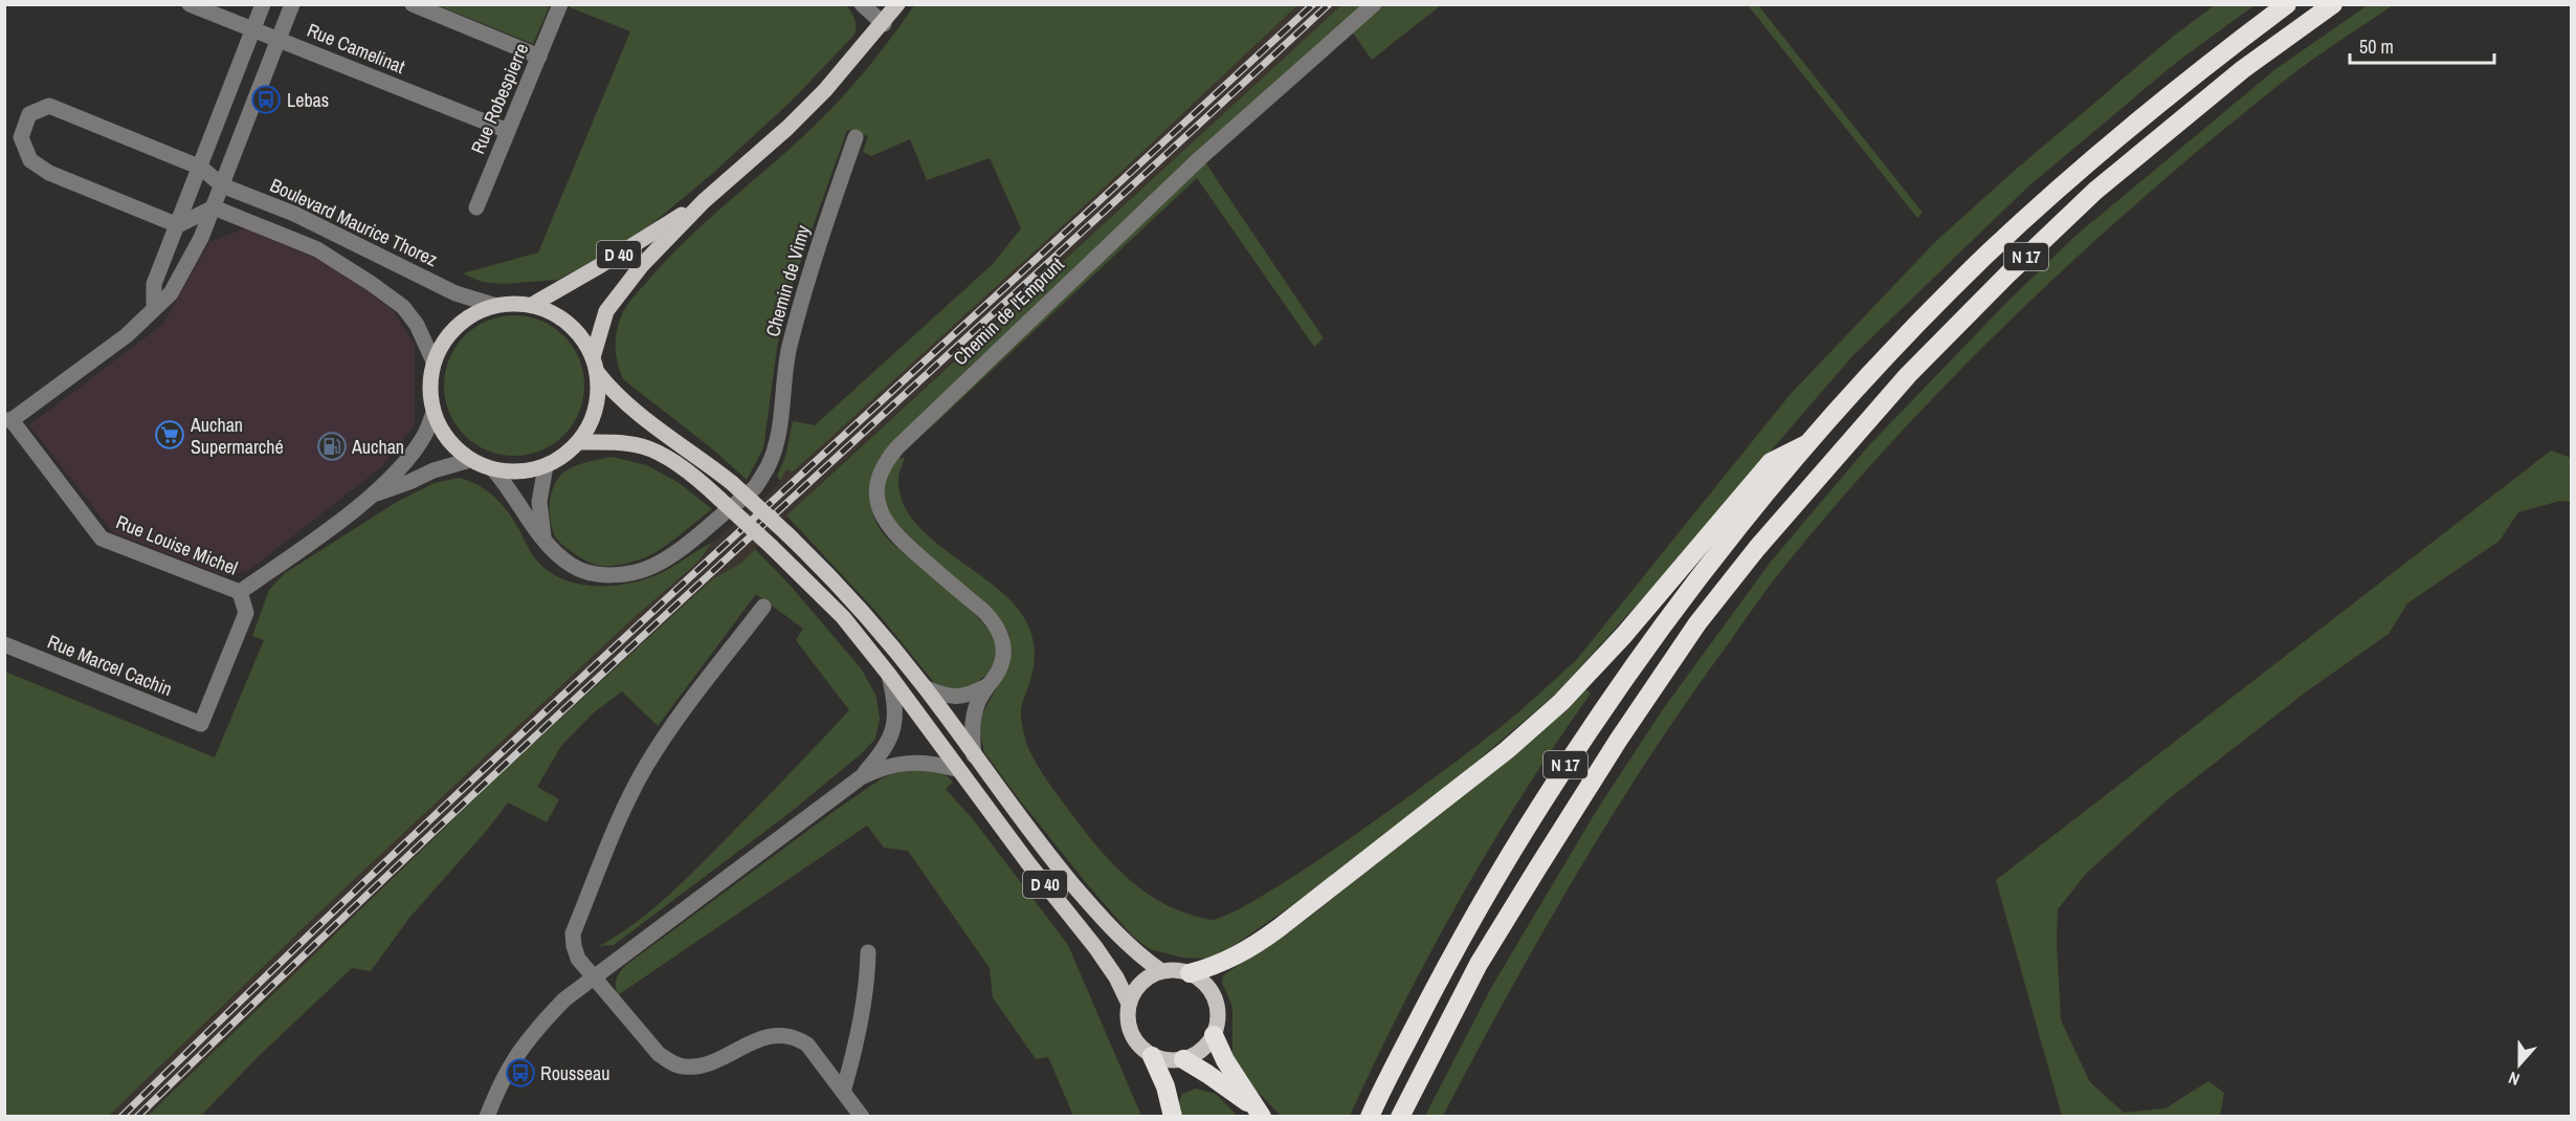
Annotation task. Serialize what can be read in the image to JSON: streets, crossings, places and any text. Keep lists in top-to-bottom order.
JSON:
{
  "streets": {
    "highway": ["N 17"],
    "main road": ["D 40"],
    "street": [
      "Rue Camelinat",
      "Rue Robespierre",
      "Boulevard Maurice Thorez",
      "Chemin de Vimy",
      "Chemin de l'Emprunt",
      "Rue Louise Michel",
      "Rue Marcel Cachin"
    ]
  },
  "crossings": [
    ["Rue Camelinat", "Rue Robespierre"],
    ["Boulevard Maurice Thorez", "D 40"],
    ["Boulevard Maurice Thorez", "Chemin de Vimy"],
    ["D 40", "Chemin de Vimy"],
    ["D 40", "Chemin de l'Emprunt"],
    ["Rue Louise Michel", "Rue Marcel Cachin"]
  ],
  "places": {
    "bus stop": ["Lebas", "Rousseau"],
    "supermarket": ["Auchan Supermarché"],
    "fuel station": ["Auchan"]
  },
  "scale_bar": "50 m",
  "north": "bottom"
}
